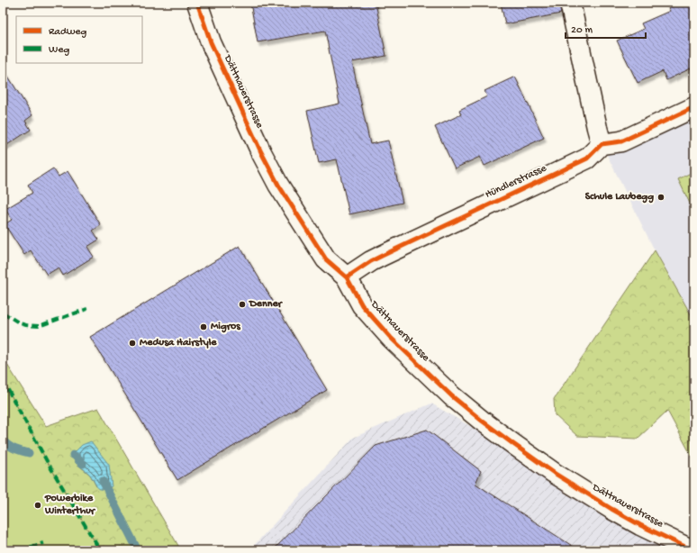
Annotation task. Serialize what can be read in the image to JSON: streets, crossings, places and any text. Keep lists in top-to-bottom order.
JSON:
{
  "streets": {
    "street": ["Dättnauerstrasse", "Hündlerstrasse"]
  },
  "crossings": [
    ["Dättnauerstrasse", "Hündlerstrasse"]
  ],
  "places": [
    "Schule Laubegg",
    "Denner",
    "Migros",
    "Medusa Hairstyle",
    "Powerbike Winterthur"
  ],
  "legend": ["Radweg", "Weg"],
  "scale_bar": "20 m"
}
